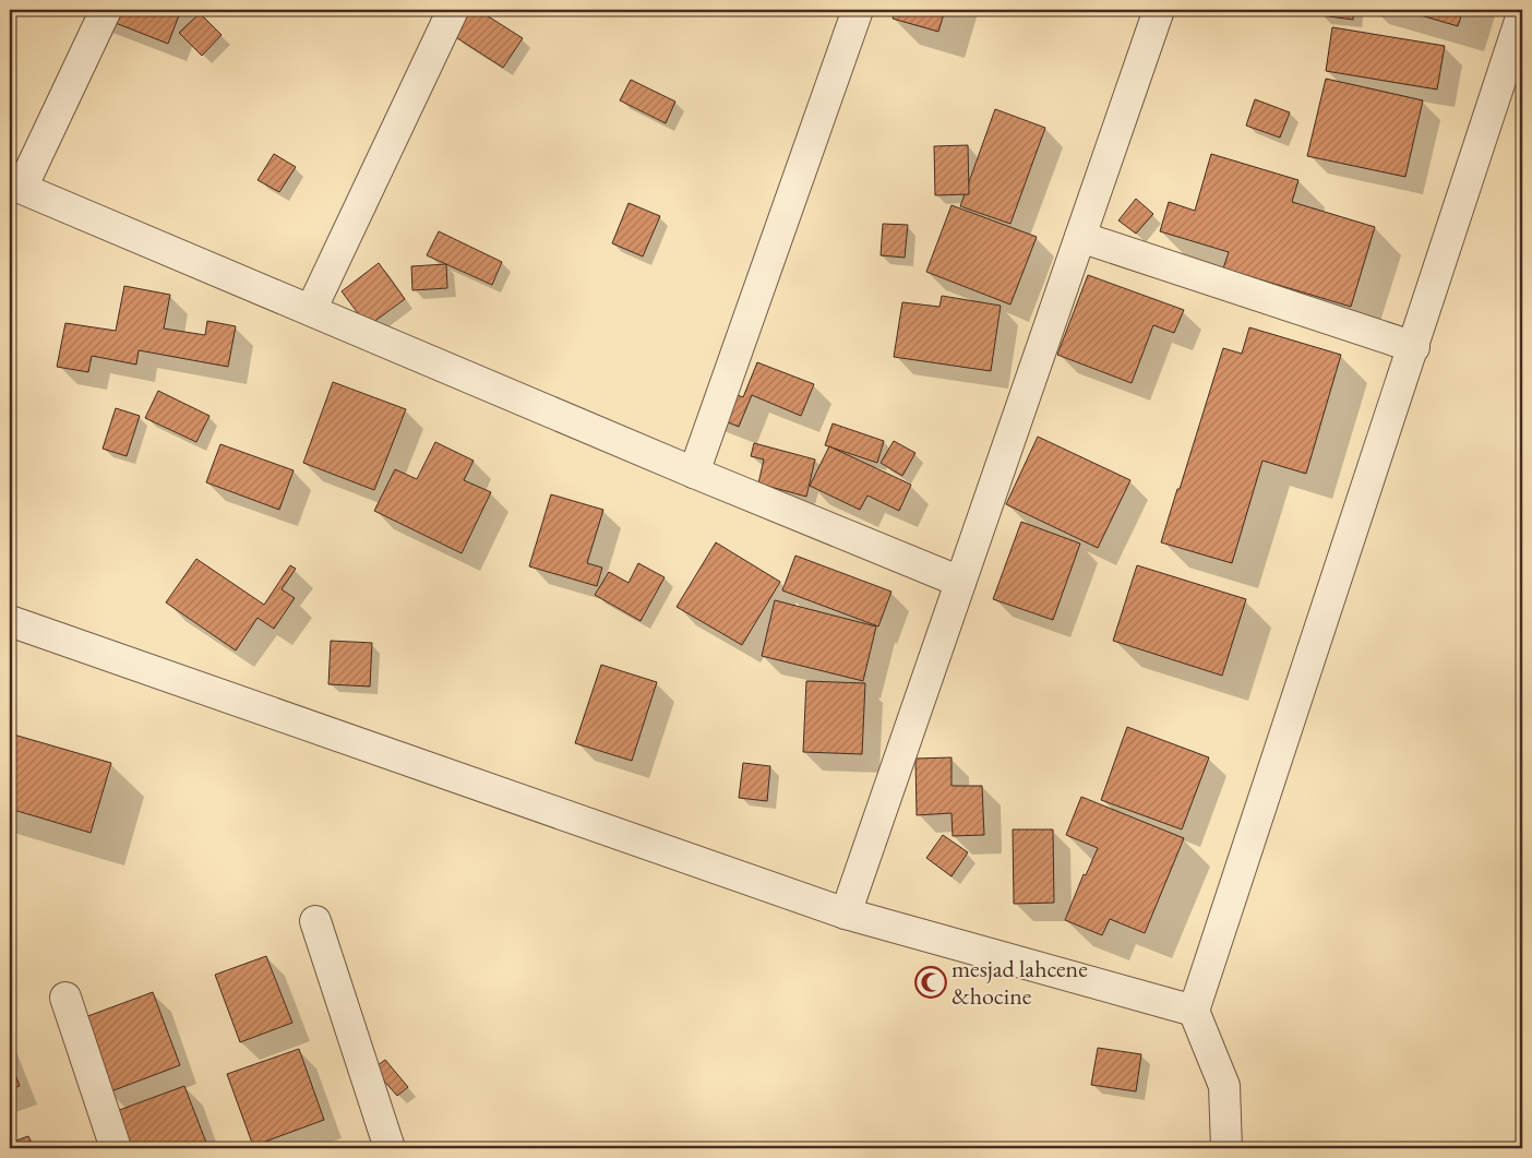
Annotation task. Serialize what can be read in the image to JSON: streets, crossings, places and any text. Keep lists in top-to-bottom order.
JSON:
{
  "places": {
    "mosque": ["mesjad lahcene &hocine"]
  }
}
